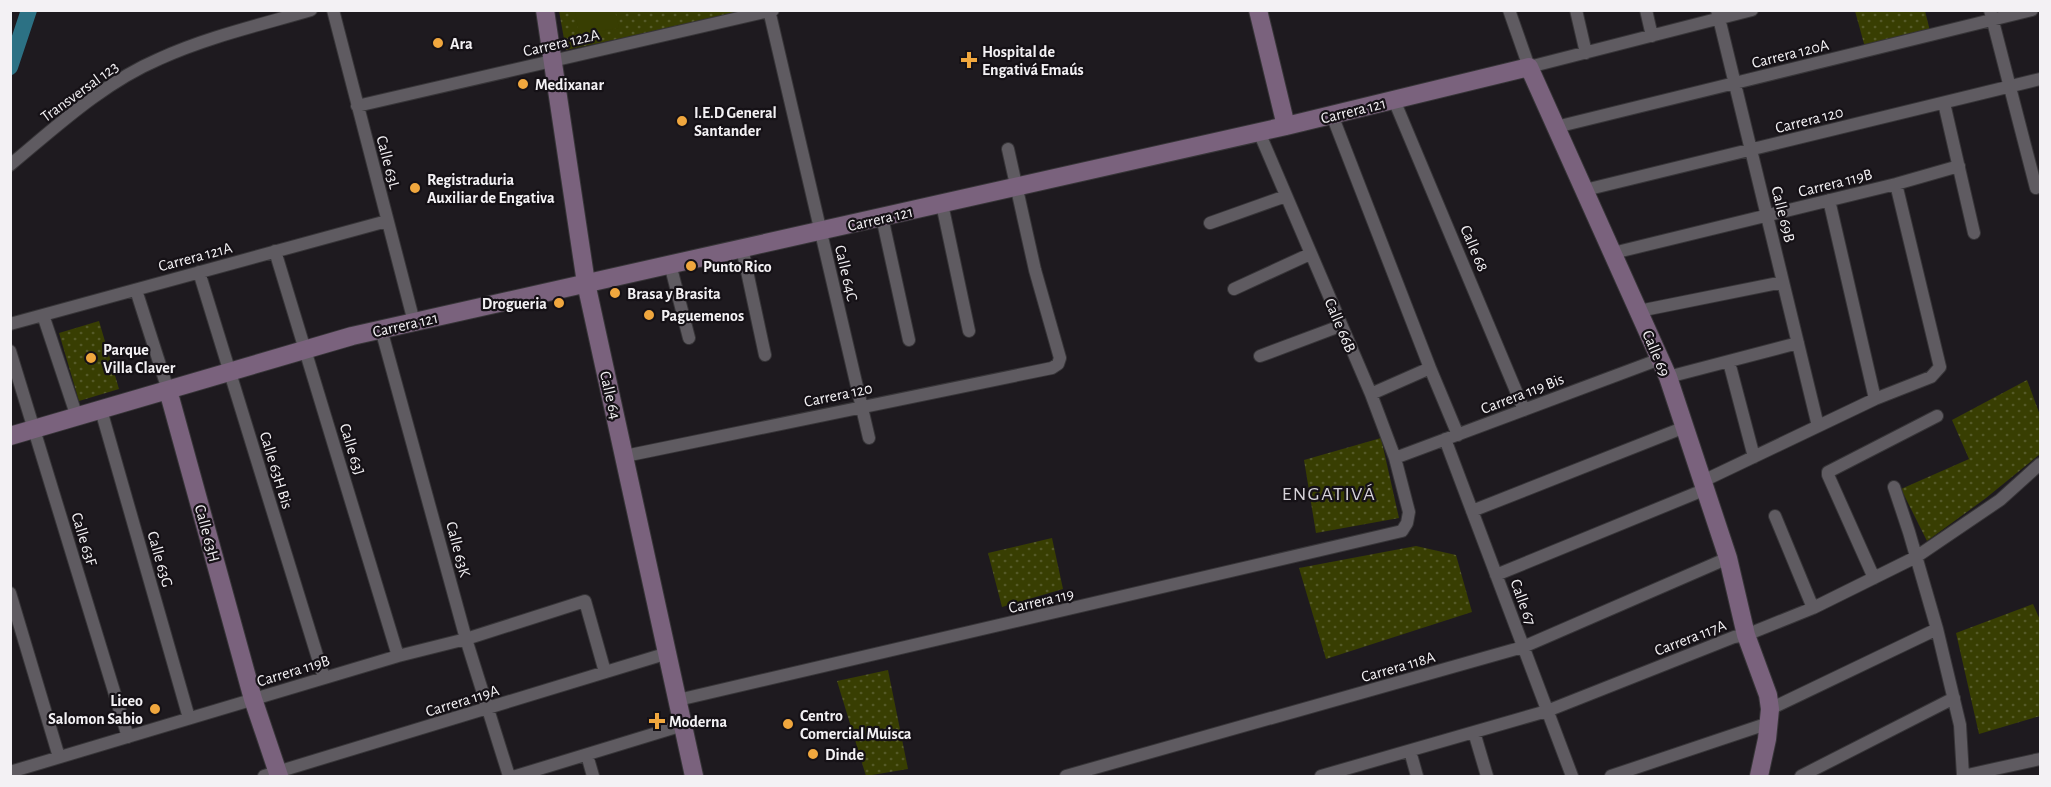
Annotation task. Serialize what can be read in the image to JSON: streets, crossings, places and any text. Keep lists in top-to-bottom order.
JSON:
{
  "streets": {
    "street": [
      "Carrera 122A",
      "Carrera 120A",
      "Transversal 123",
      "Carrera 121",
      "Carrera 120",
      "Calle 63L",
      "Carrera 119B",
      "Calle 69B",
      "Calle 68",
      "Carrera 121A",
      "Calle 64C",
      "Calle 66B",
      "Calle 69",
      "Carrera 119 Bis",
      "Calle 64",
      "Calle 63J",
      "Calle 63H Bis",
      "Calle 63H",
      "Calle 63F",
      "Calle 63K",
      "Calle 63G",
      "Carrera 119",
      "Calle 67",
      "Carrera 117A",
      "Carrera 118A",
      "Carrera 119A"
    ]
  },
  "crossings": [
    ["Carrera 122A", "Calle 63L"],
    ["Carrera 122A", "Calle 64C"],
    ["Carrera 122A", "Calle 64"],
    ["Carrera 120A", "Calle 69B"],
    ["Carrera 120A", "Calle 69"],
    ["Carrera 121", "Carrera 120"],
    ["Carrera 121", "Calle 63L"],
    ["Carrera 121", "Calle 69B"],
    ["Carrera 121", "Calle 68"],
    ["Carrera 121", "Calle 64C"],
    ["Carrera 121", "Calle 66B"],
    ["Carrera 121", "Calle 69"],
    ["Carrera 121", "Calle 64"],
    ["Carrera 121", "Calle 63J"],
    ["Carrera 121", "Calle 63H Bis"],
    ["Carrera 121", "Calle 63H"],
    ["Carrera 121", "Calle 63F"],
    ["Carrera 121", "Calle 63K"],
    ["Carrera 121", "Calle 63G"],
    ["Carrera 120", "Calle 69B"],
    ["Carrera 120", "Calle 64C"],
    ["Carrera 120", "Calle 69"],
    ["Carrera 120", "Calle 64"],
    ["Calle 63L", "Carrera 121A"],
    ["Carrera 119B", "Calle 69B"],
    ["Carrera 119B", "Calle 69"],
    ["Carrera 119B", "Calle 63J"],
    ["Carrera 119B", "Calle 63H Bis"],
    ["Carrera 119B", "Calle 63H"],
    ["Carrera 119B", "Calle 63F"],
    ["Carrera 119B", "Calle 63K"],
    ["Carrera 119B", "Calle 63G"],
    ["Carrera 119B", "Carrera 119A"],
    ["Calle 68", "Carrera 119 Bis"],
    ["Carrera 121A", "Calle 63J"],
    ["Carrera 121A", "Calle 63H Bis"],
    ["Carrera 121A", "Calle 63H"],
    ["Calle 66B", "Carrera 119 Bis"],
    ["Calle 66B", "Carrera 119"],
    ["Calle 69", "Carrera 119 Bis"],
    ["Calle 69", "Carrera 117A"],
    ["Calle 69", "Carrera 118A"],
    ["Carrera 119 Bis", "Calle 67"],
    ["Calle 64", "Carrera 119"],
    ["Calle 64", "Carrera 119A"],
    ["Calle 63H", "Carrera 119A"],
    ["Calle 63K", "Carrera 119A"],
    ["Calle 67", "Carrera 117A"],
    ["Calle 67", "Carrera 118A"]
  ],
  "districts": ["ENGATIVÁ"],
  "places": {
    "other": [
      "Ara",
      "Medixanar",
      "I.E.D General Santander",
      "Registraduria Auxiliar de Engativa",
      "Punto Rico",
      "Brasa y Brasita",
      "Drogueria",
      "Paguemenos",
      "Parque Villa Claver",
      "Liceo Salomon Sabio",
      "Centro Comercial Muisca",
      "Dinde"
    ],
    "health": ["Hospital de Engativá Emaús", "Moderna"]
  }
}
